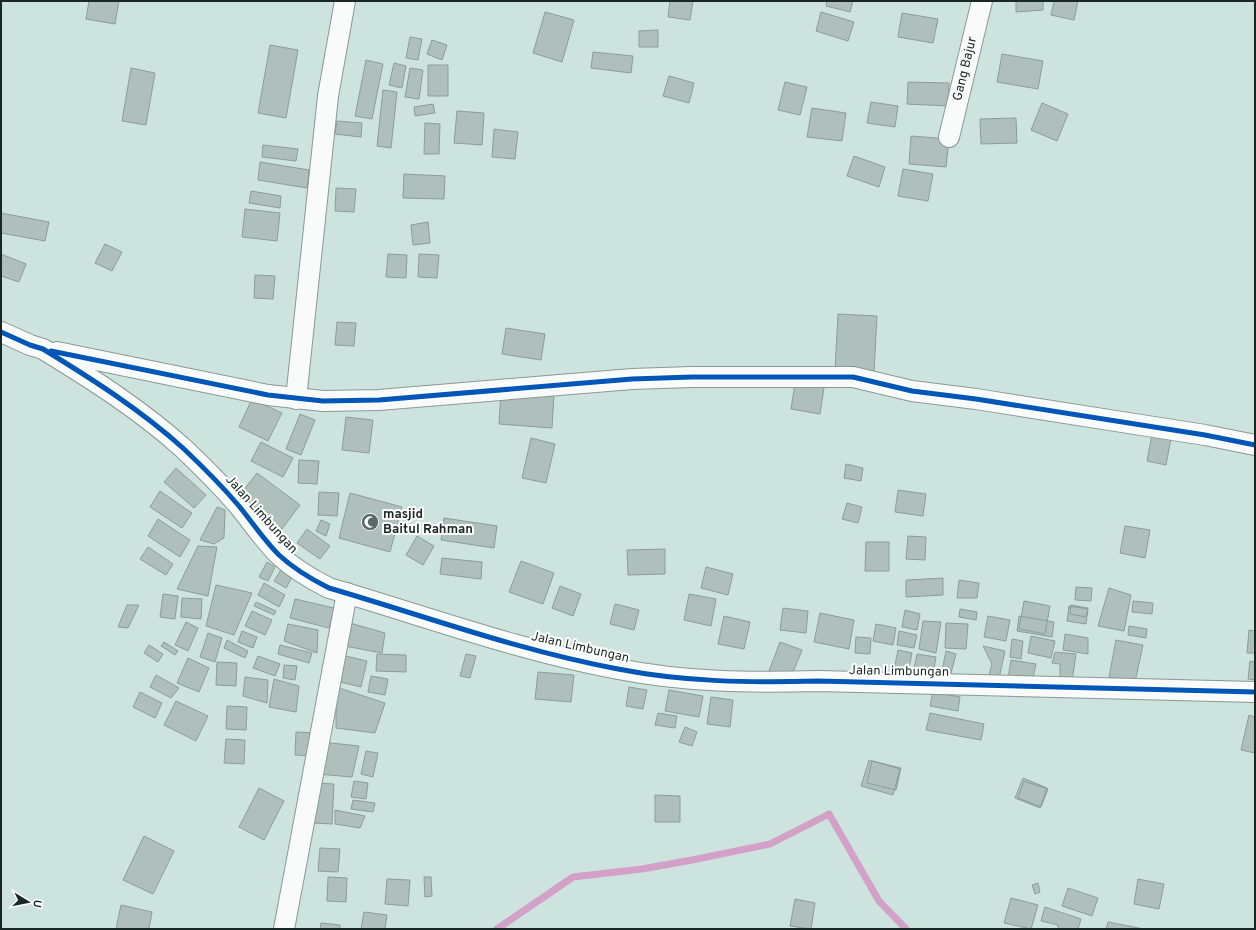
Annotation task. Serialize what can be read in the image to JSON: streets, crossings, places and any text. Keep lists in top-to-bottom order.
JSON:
{
  "streets": {
    "street": ["Gang Bajur", "Jalan Limbungan"]
  },
  "places": {
    "mosque": ["masjid Baitul Rahman"]
  },
  "north": "right"
}
